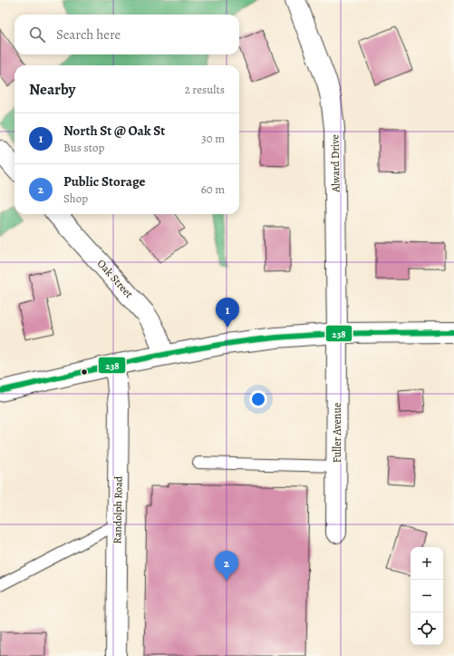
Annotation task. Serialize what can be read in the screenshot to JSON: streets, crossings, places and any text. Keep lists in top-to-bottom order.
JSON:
{
  "streets": {
    "street": [
      "Alward Drive",
      "Oak Street",
      "Fuller Avenue",
      "Randolph Road"
    ]
  },
  "crossings": [
    ["Alward Drive", "Fuller Avenue"]
  ],
  "lines": ["transit line 238"],
  "page": {
    "search": "Search here",
    "heading": ["Nearby", "2 results"],
    "list": [
      {
        "mark": "1",
        "name": "North St @ Oak St",
        "note": "Bus stop",
        "value": "30 m"
      },
      {
        "mark": "2",
        "name": "Public Storage",
        "note": "Shop",
        "value": "60 m"
      }
    ],
    "pins": ["1", "2"],
    "map_buttons": ["+", "−"]
  }
}
